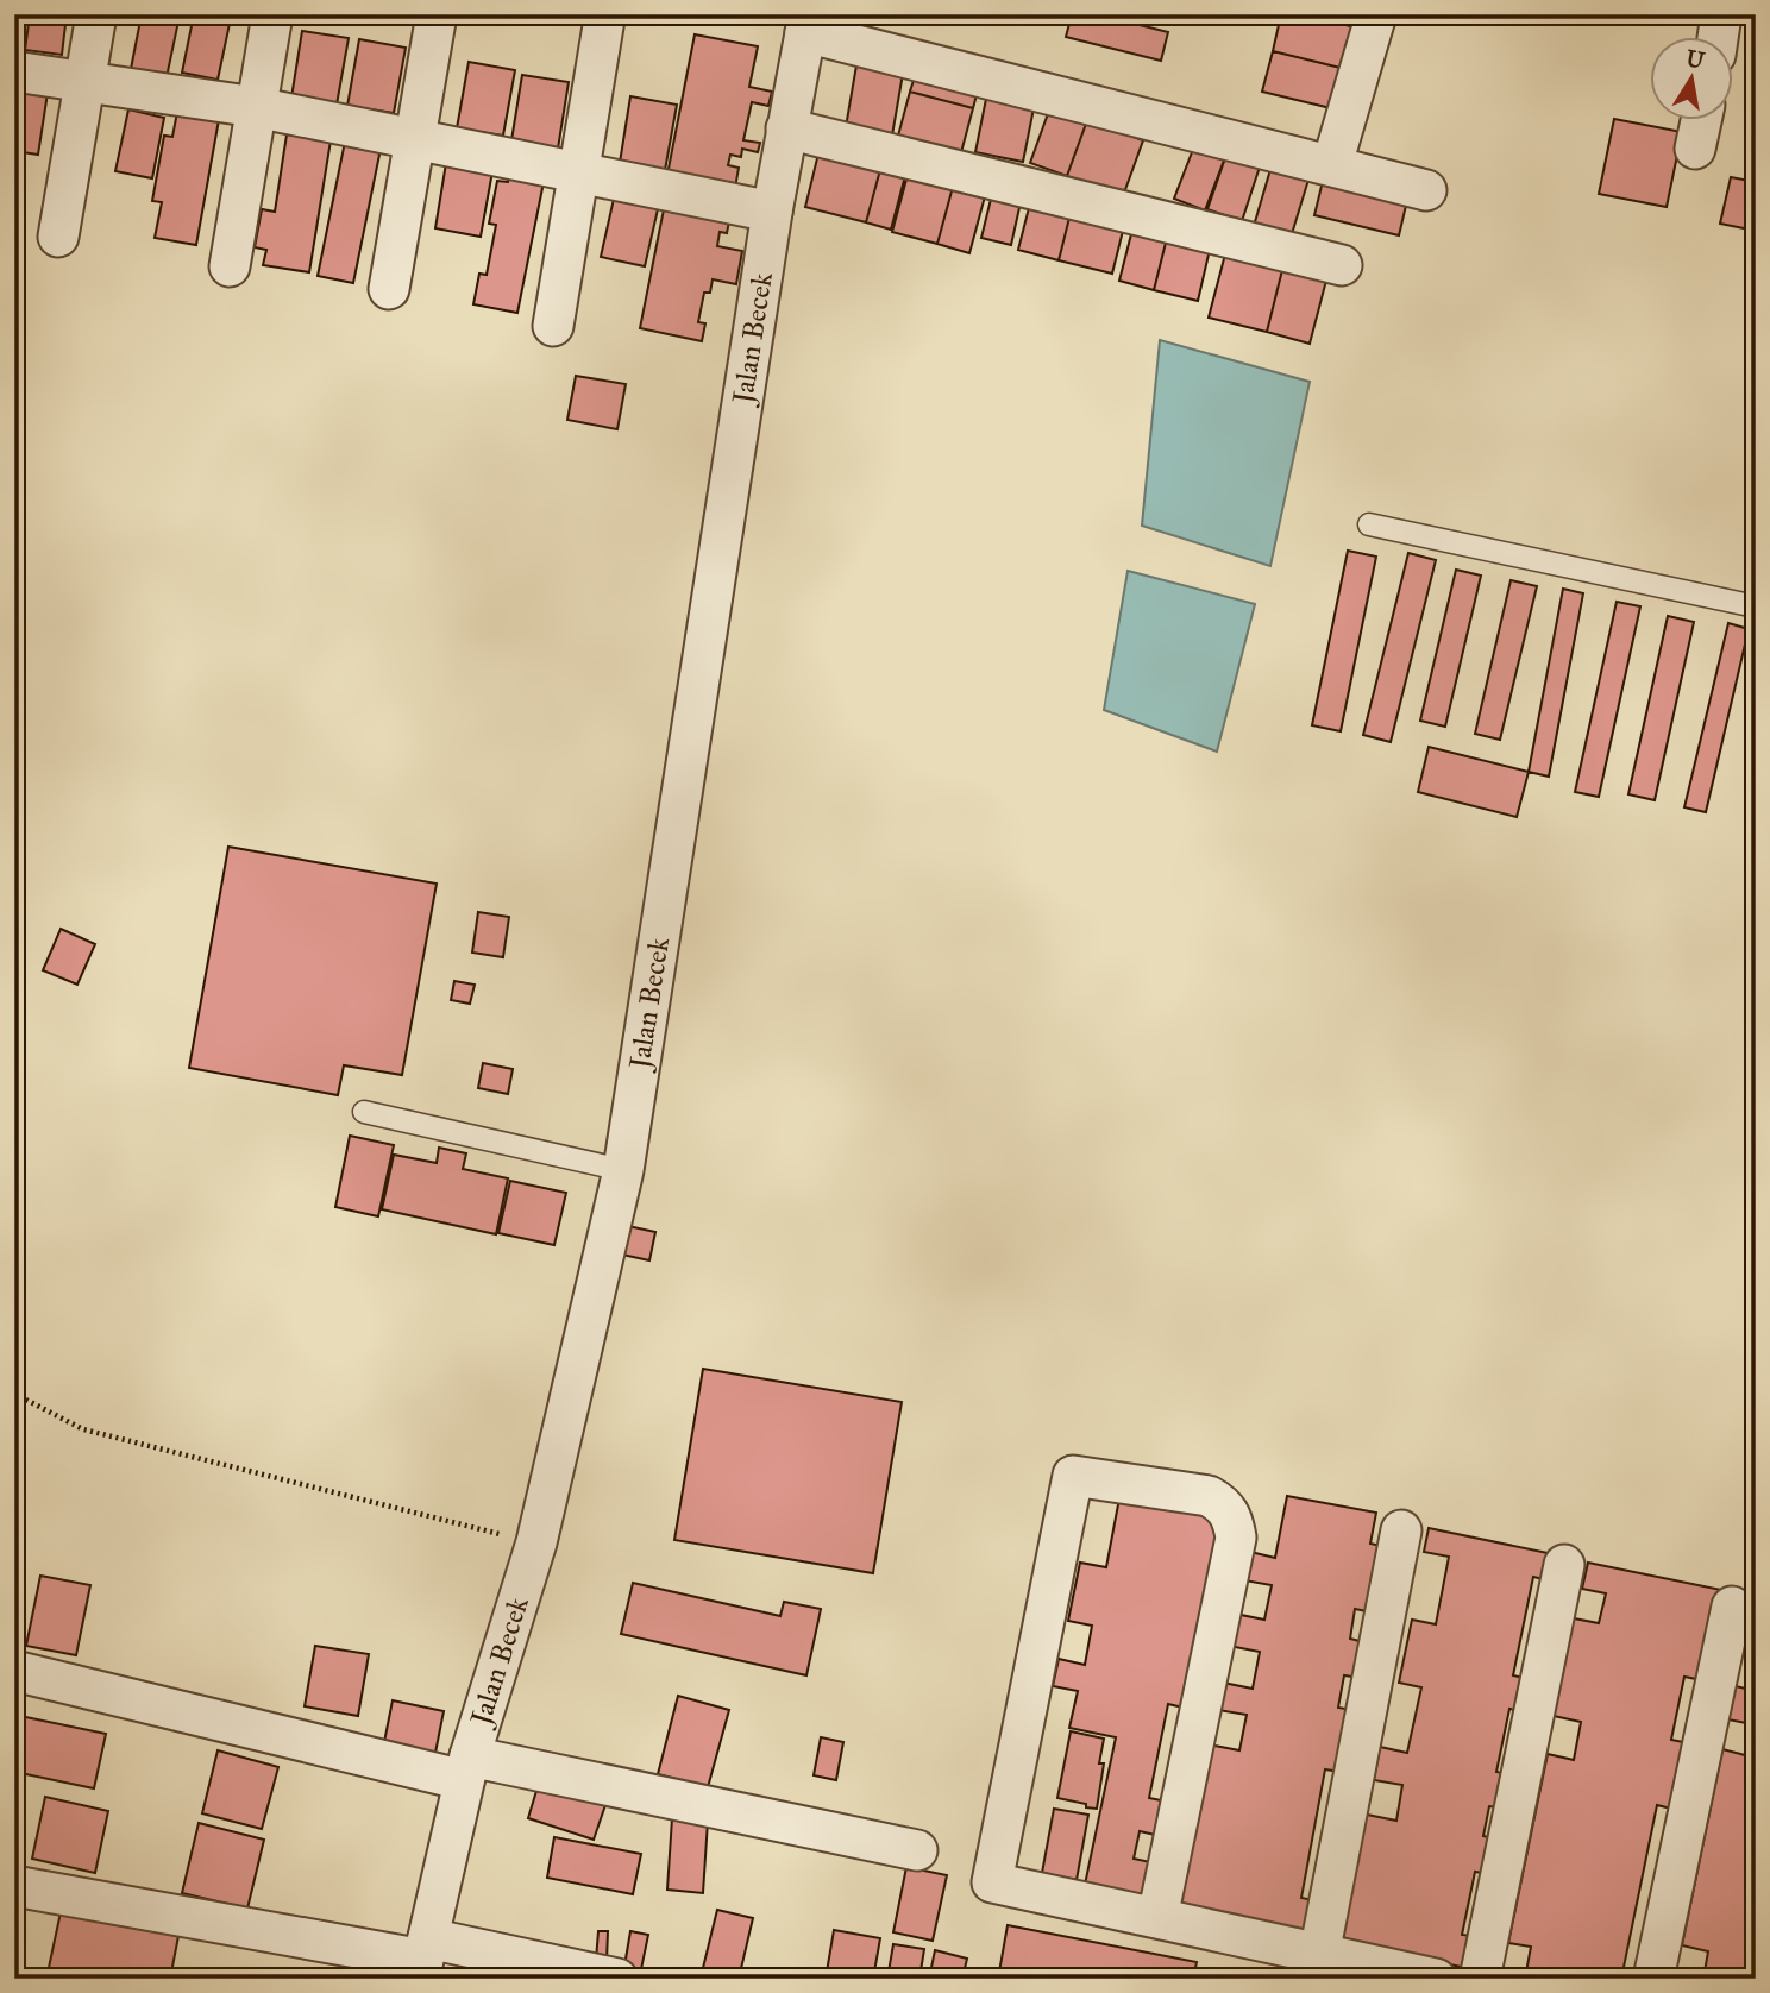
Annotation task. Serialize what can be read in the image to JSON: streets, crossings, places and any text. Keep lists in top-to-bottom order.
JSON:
{
  "streets": {
    "street": ["Jalan Becek"]
  },
  "north": "top"
}
